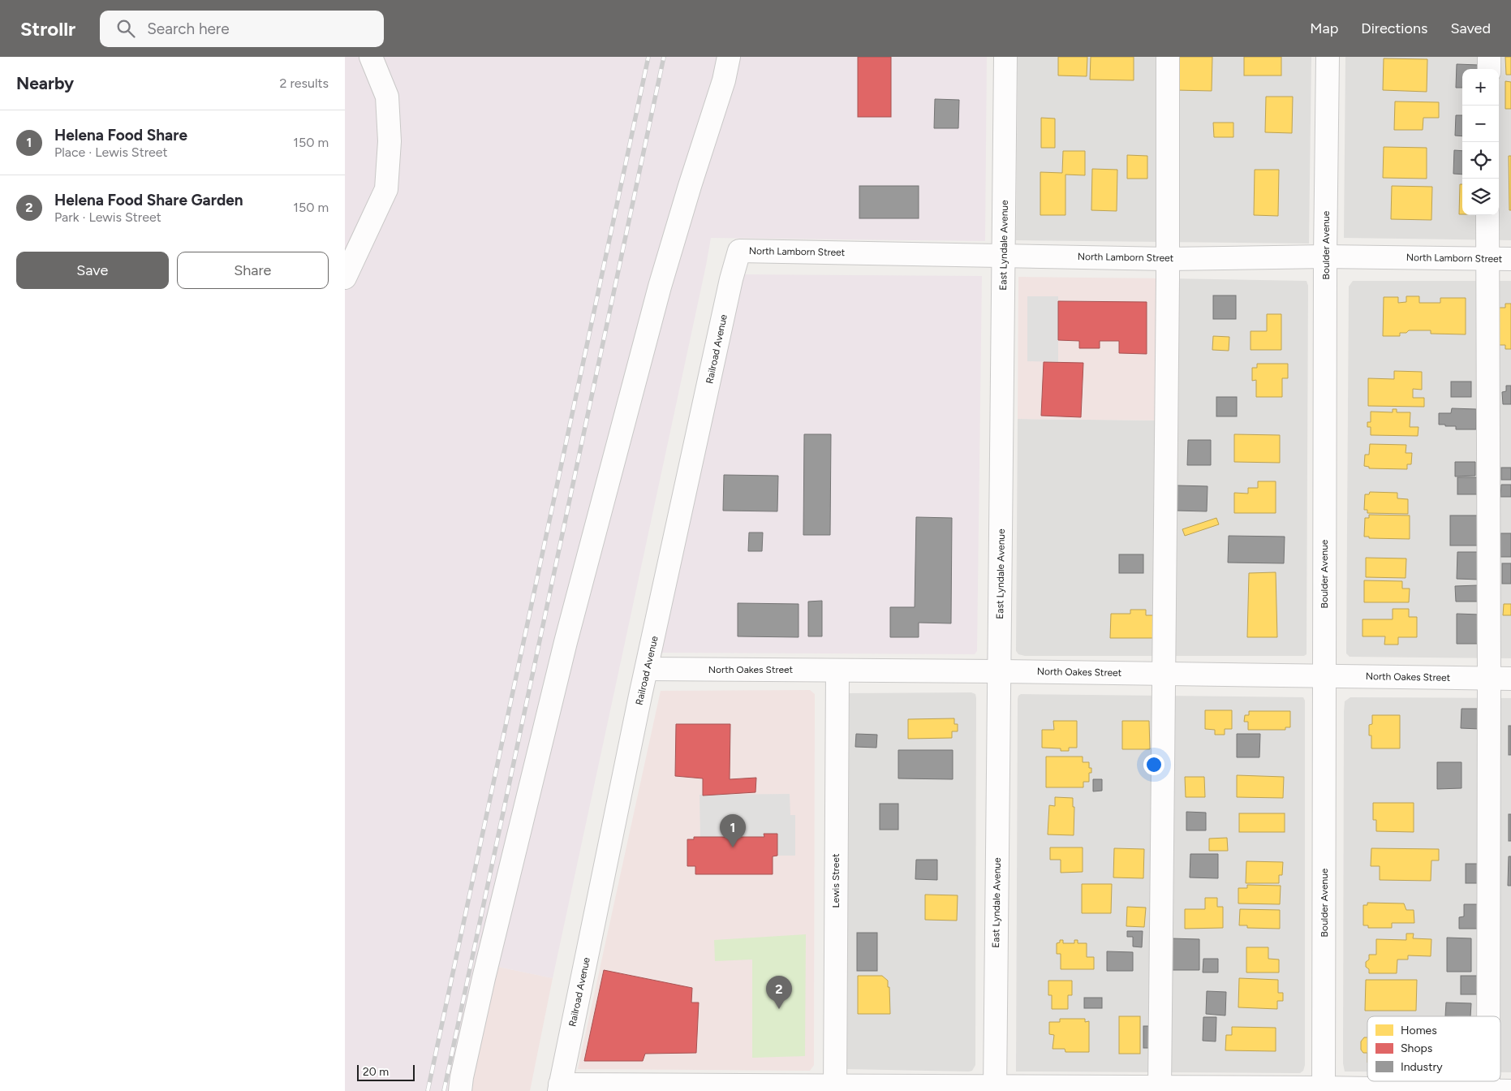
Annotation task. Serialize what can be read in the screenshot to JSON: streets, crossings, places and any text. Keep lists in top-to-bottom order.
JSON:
{
  "streets": {
    "street": [
      "East Lyndale Avenue",
      "Boulder Avenue",
      "North Lamborn Street",
      "Railroad Avenue",
      "North Oakes Street",
      "Lewis Street"
    ]
  },
  "crossings": [
    ["East Lyndale Avenue", "North Lamborn Street"],
    ["East Lyndale Avenue", "North Oakes Street"],
    ["Boulder Avenue", "North Lamborn Street"],
    ["Boulder Avenue", "North Oakes Street"],
    ["North Lamborn Street", "Railroad Avenue"],
    ["Railroad Avenue", "North Oakes Street"],
    ["North Oakes Street", "Lewis Street"]
  ],
  "legend": ["Homes", "Shops", "Industry"],
  "scale_bar": "20 m",
  "page": {
    "header": "Strollr",
    "search": "Search here",
    "nav": ["Map", "Directions", "Saved"],
    "heading": ["Nearby", "2 results"],
    "map_buttons": ["+", "−"],
    "list": [
      {
        "mark": "1",
        "name": "Helena Food Share",
        "note": "Place · Lewis Street",
        "value": "150 m"
      },
      {
        "mark": "2",
        "name": "Helena Food Share Garden",
        "note": "Park · Lewis Street",
        "value": "150 m"
      }
    ],
    "buttons": ["Save", "Share"],
    "pins": ["1", "2"],
    "scale": "20 m"
  }
}
